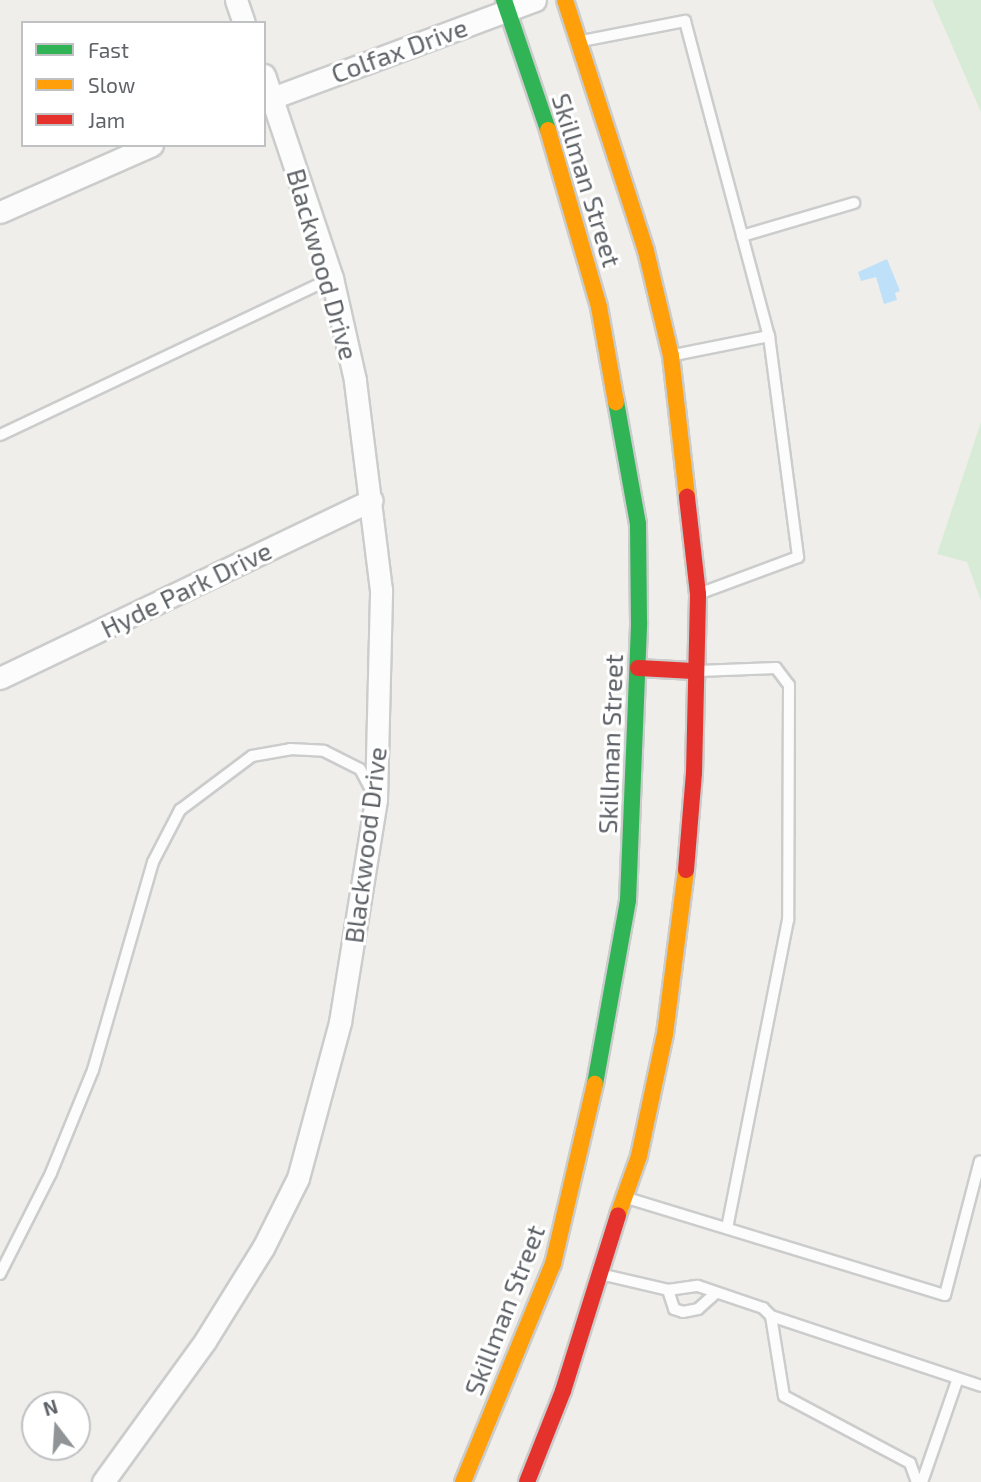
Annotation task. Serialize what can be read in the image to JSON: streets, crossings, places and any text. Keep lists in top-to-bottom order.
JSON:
{
  "streets": {
    "main road": ["Skillman Street"],
    "street": ["Colfax Drive", "Blackwood Drive", "Hyde Park Drive"]
  },
  "crossings": [
    ["Colfax Drive", "Skillman Street"],
    ["Colfax Drive", "Blackwood Drive"],
    ["Blackwood Drive", "Hyde Park Drive"]
  ],
  "legend": ["Fast", "Slow", "Jam"],
  "north": "top"
}
